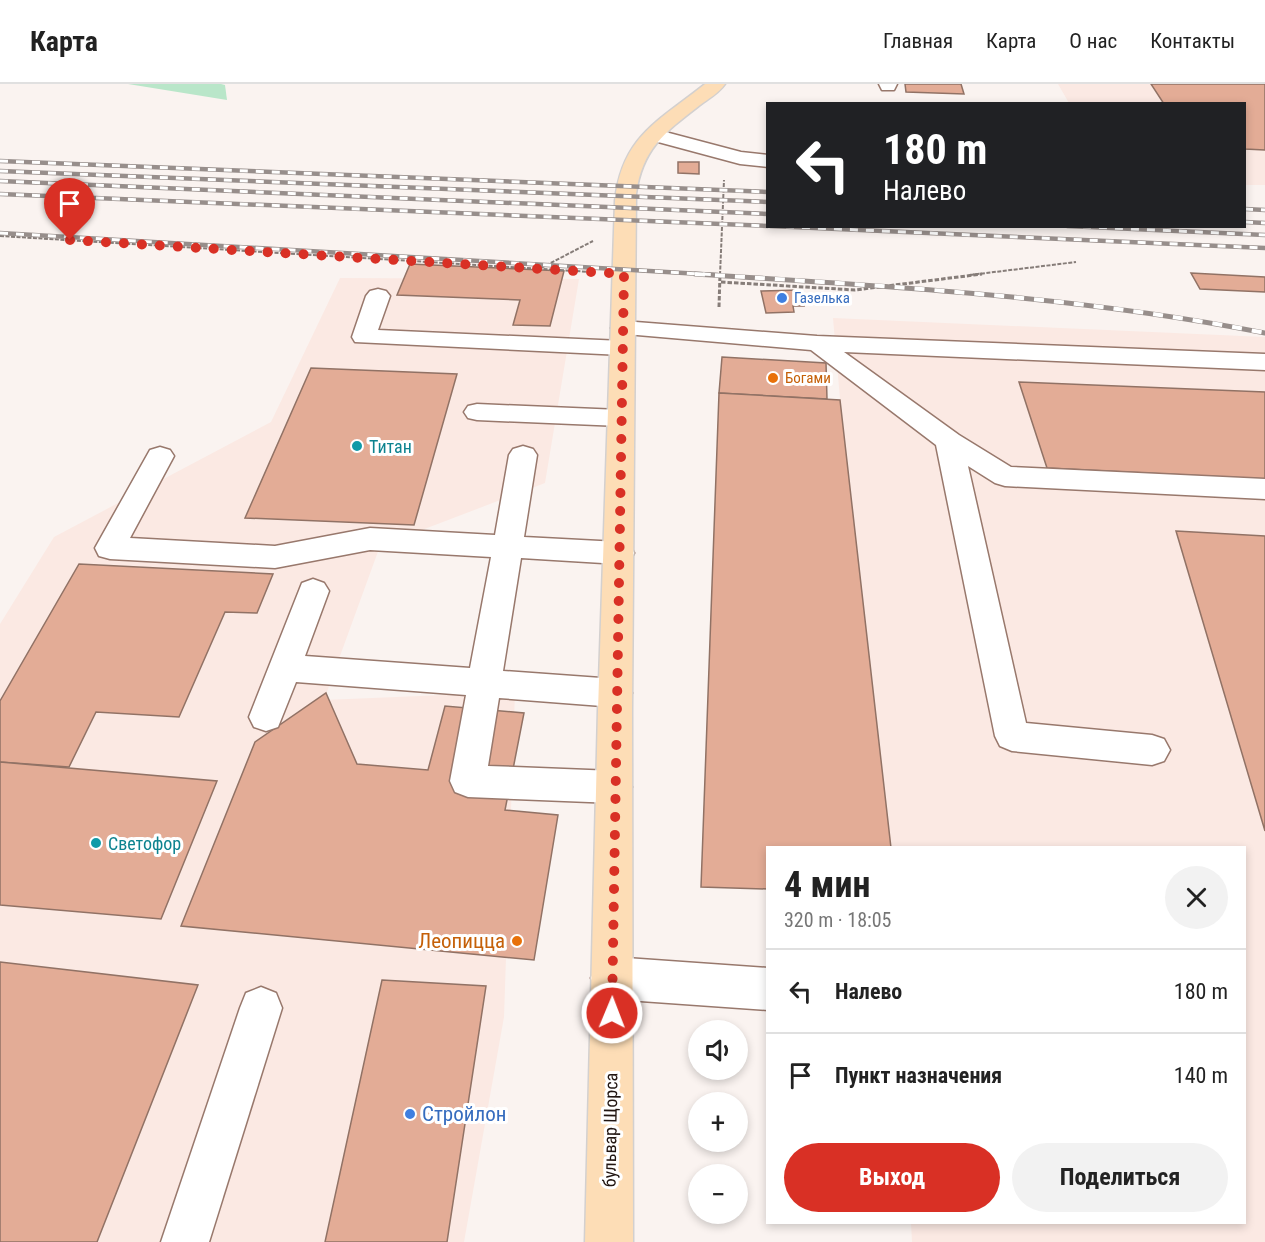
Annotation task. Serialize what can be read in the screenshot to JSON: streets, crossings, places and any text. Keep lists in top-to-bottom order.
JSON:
{
  "streets": {
    "main road": ["бульвар Щорса"]
  },
  "places": [
    "Газелька",
    "Богами",
    "Титан",
    "Светофор",
    "Леопицца",
    "Стройлон"
  ],
  "page": {
    "header": "Карта",
    "nav": [
      "Главная",
      "Карта",
      "О нас",
      "Контакты"
    ],
    "turn": ["180 m", "Налево"],
    "heading": ["4 мин", "320 m · 18:05"],
    "list": [
      {
        "name": "Налево",
        "value": "180 m"
      },
      {
        "name": "Пункт назначения",
        "value": "140 m"
      }
    ],
    "map_buttons": ["+", "−"],
    "buttons": ["Выход", "Поделиться"]
  }
}
